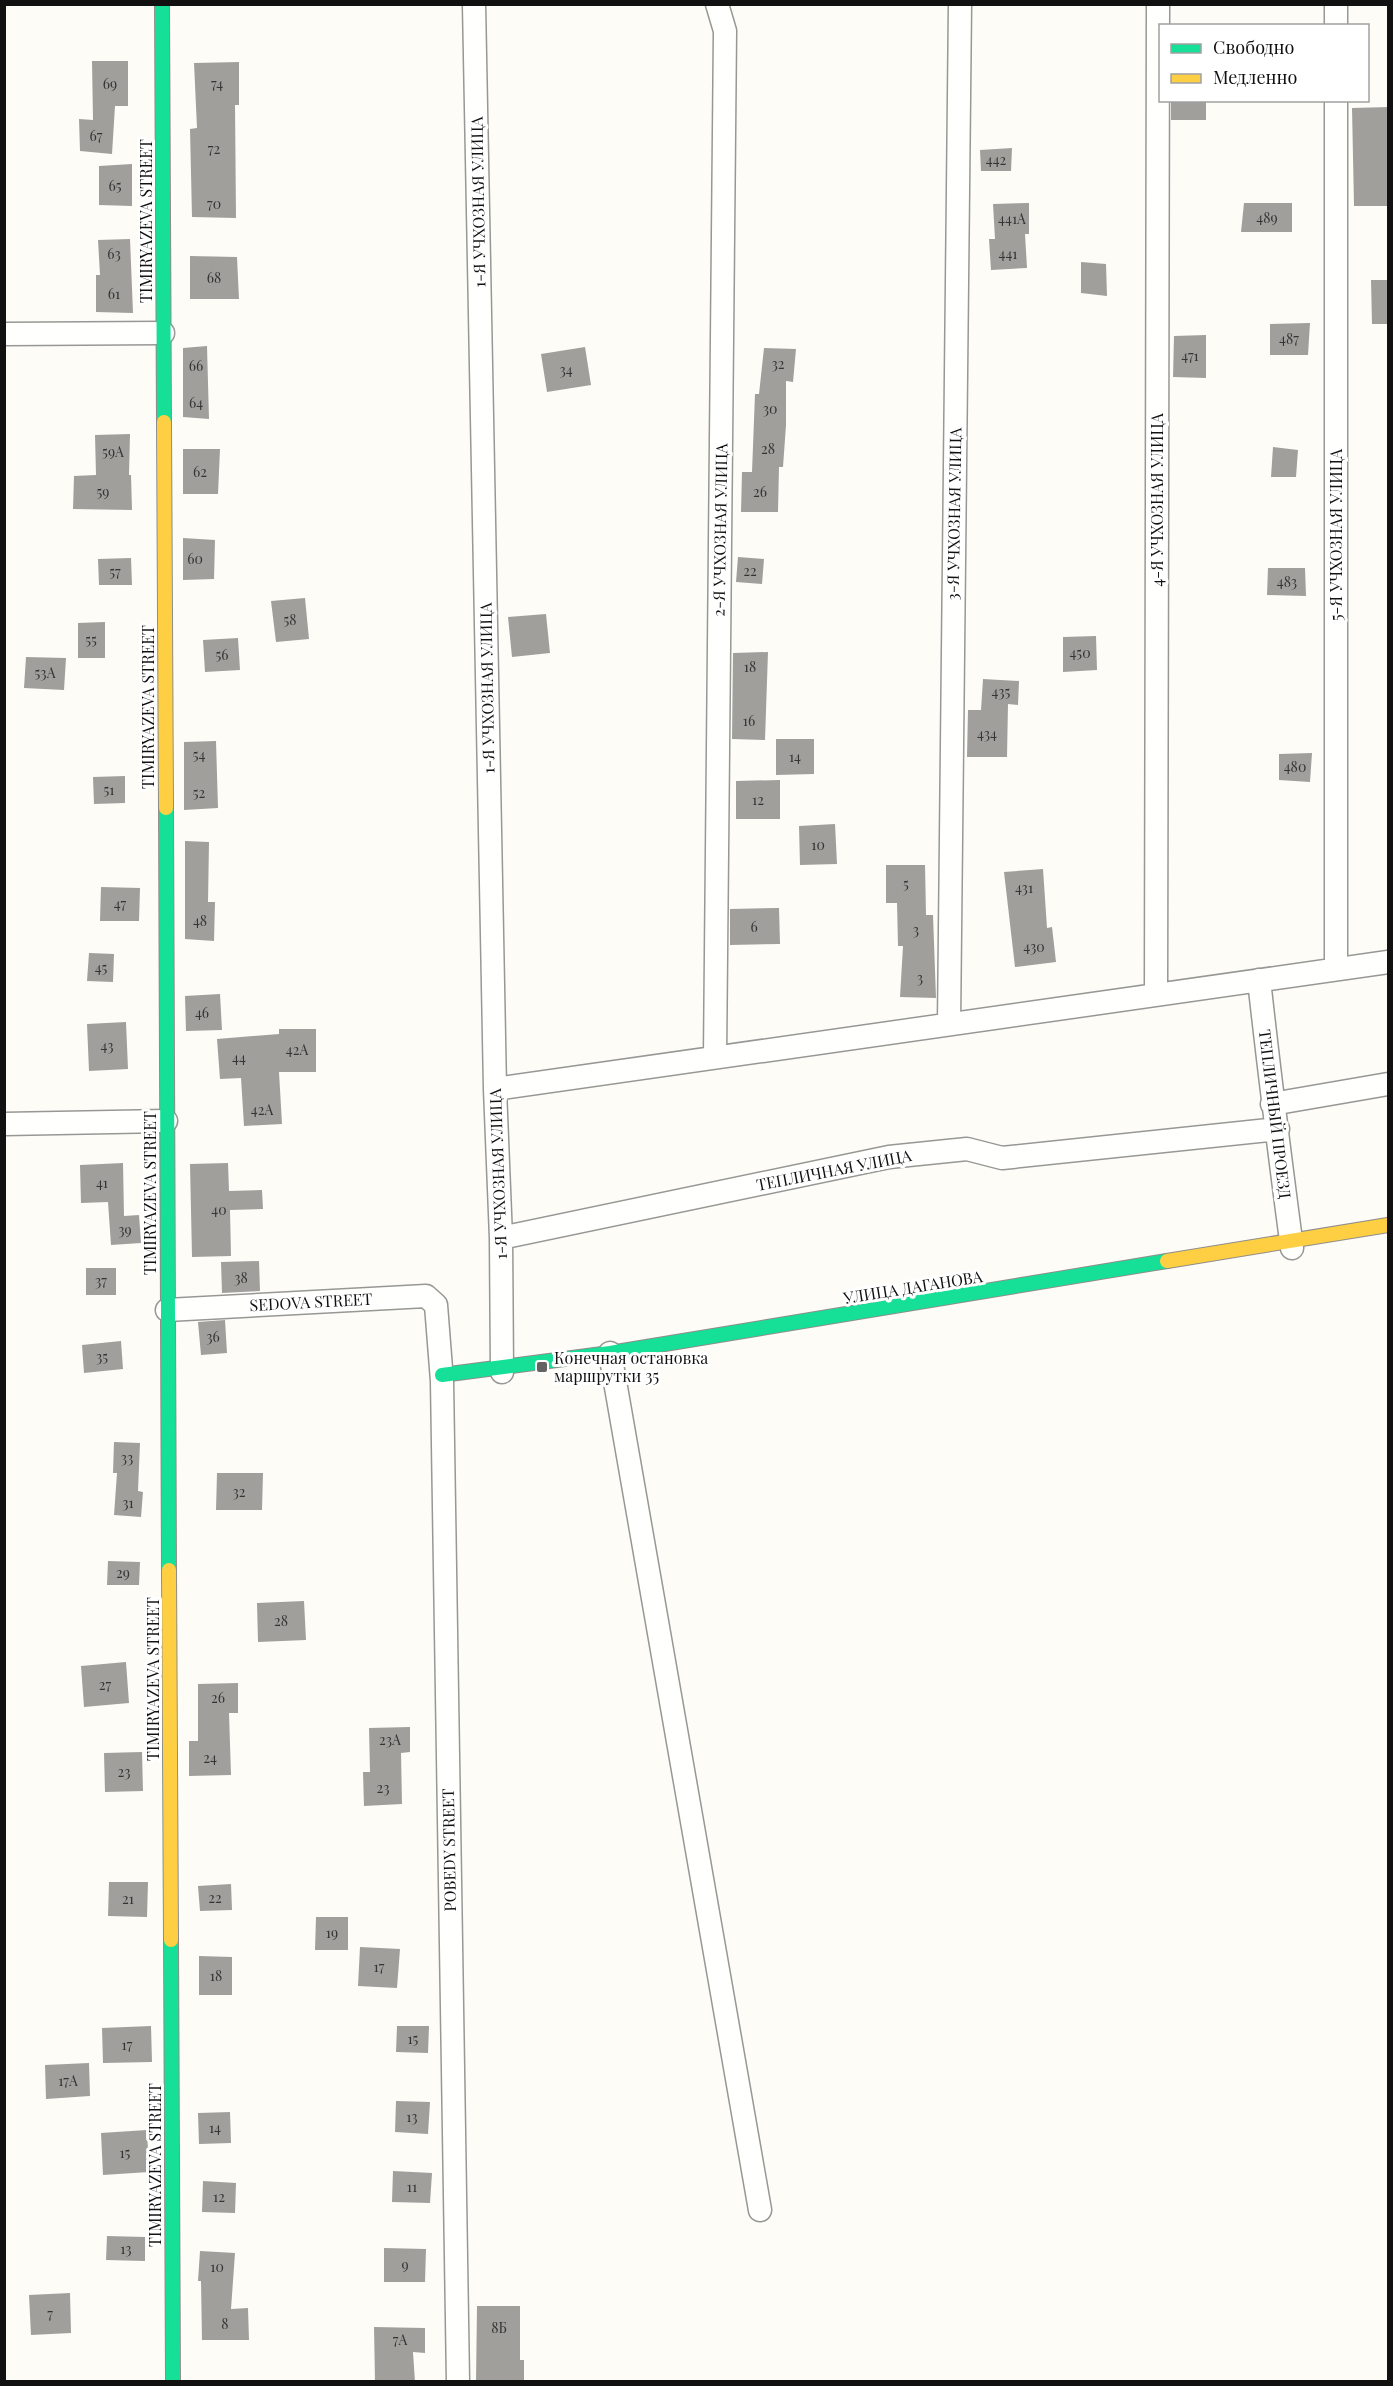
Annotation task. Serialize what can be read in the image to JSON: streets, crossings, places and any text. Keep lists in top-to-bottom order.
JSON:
{
  "streets": {
    "street": [
      "1-Я УЧХОЗНАЯ УЛИЦА",
      "TIMIRYAZEVA STREET",
      "4-Я УЧХОЗНАЯ УЛИЦА",
      "3-Я УЧХОЗНАЯ УЛИЦА",
      "2-Я УЧХОЗНАЯ УЛИЦА",
      "5-Я УЧХОЗНАЯ УЛИЦА",
      "ТЕПЛИЧНЫЙ ПРОЕЗД",
      "ТЕПЛИЧНАЯ УЛИЦА",
      "УЛИЦА ДАГАНОВА",
      "SEDOVA STREET",
      "POBEDY STREET"
    ]
  },
  "crossings": [
    ["1-Я УЧХОЗНАЯ УЛИЦА", "ТЕПЛИЧНАЯ УЛИЦА"],
    ["1-Я УЧХОЗНАЯ УЛИЦА", "УЛИЦА ДАГАНОВА"],
    ["TIMIRYAZEVA STREET", "SEDOVA STREET"],
    ["ТЕПЛИЧНЫЙ ПРОЕЗД", "ТЕПЛИЧНАЯ УЛИЦА"],
    ["ТЕПЛИЧНЫЙ ПРОЕЗД", "УЛИЦА ДАГАНОВА"],
    ["УЛИЦА ДАГАНОВА", "POBEDY STREET"],
    ["SEDOVA STREET", "POBEDY STREET"]
  ],
  "places": {
    "transit": ["Конечная остановка маршрутки 35"]
  },
  "house_numbers": [
    "69",
    "74",
    "67",
    "72",
    "442",
    "65",
    "70",
    "489",
    "441А",
    "63",
    "441",
    "68",
    "61",
    "487",
    "471",
    "32",
    "66",
    "34",
    "64",
    "30",
    "28",
    "59А",
    "62",
    "59",
    "26",
    "60",
    "22",
    "57",
    "483",
    "58",
    "55",
    "450",
    "56",
    "18",
    "53А",
    "435",
    "16",
    "434",
    "54",
    "14",
    "480",
    "51",
    "52",
    "12",
    "10",
    "5",
    "431",
    "47",
    "48",
    "6",
    "3",
    "430",
    "45",
    "3",
    "46",
    "43",
    "42А",
    "44",
    "42А",
    "41",
    "40",
    "39",
    "38",
    "37",
    "36",
    "35",
    "33",
    "32",
    "31",
    "29",
    "28",
    "27",
    "26",
    "23А",
    "24",
    "23",
    "23",
    "22",
    "21",
    "19",
    "17",
    "18",
    "15",
    "17",
    "17А",
    "13",
    "14",
    "15",
    "11",
    "12",
    "13",
    "9",
    "10",
    "7",
    "8",
    "8Б",
    "7А"
  ],
  "legend": ["Свободно", "Медленно"]
}
